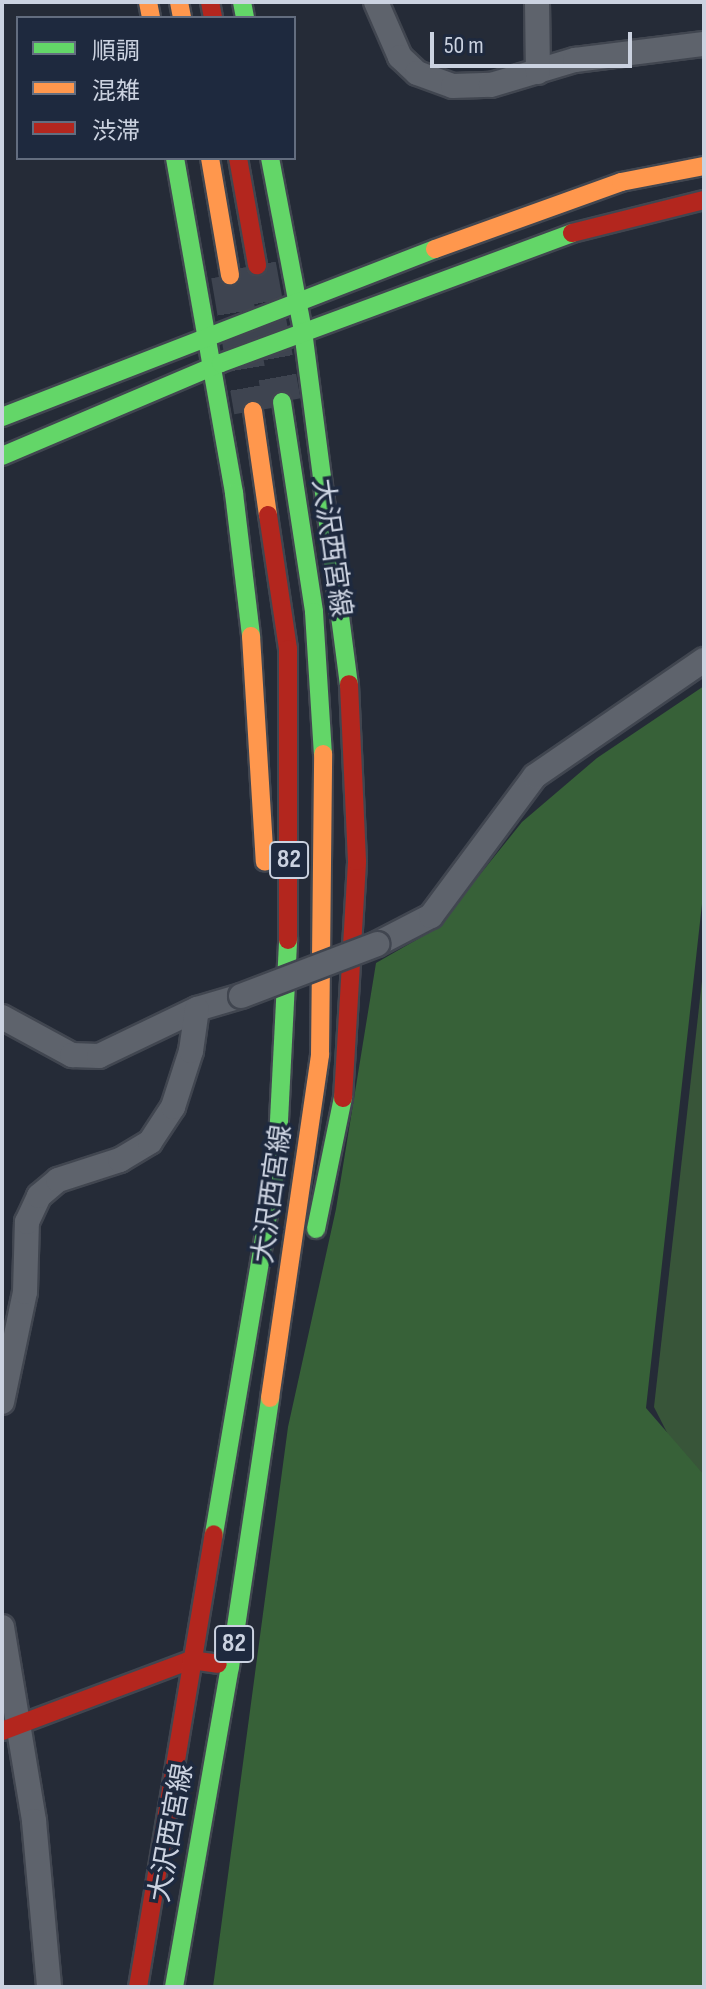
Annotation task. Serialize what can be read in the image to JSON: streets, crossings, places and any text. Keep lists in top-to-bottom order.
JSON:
{
  "streets": {
    "main road": ["大沢西宮線", "82"]
  },
  "legend": ["順調", "混雑", "渋滞"],
  "scale_bar": "50 m"
}
